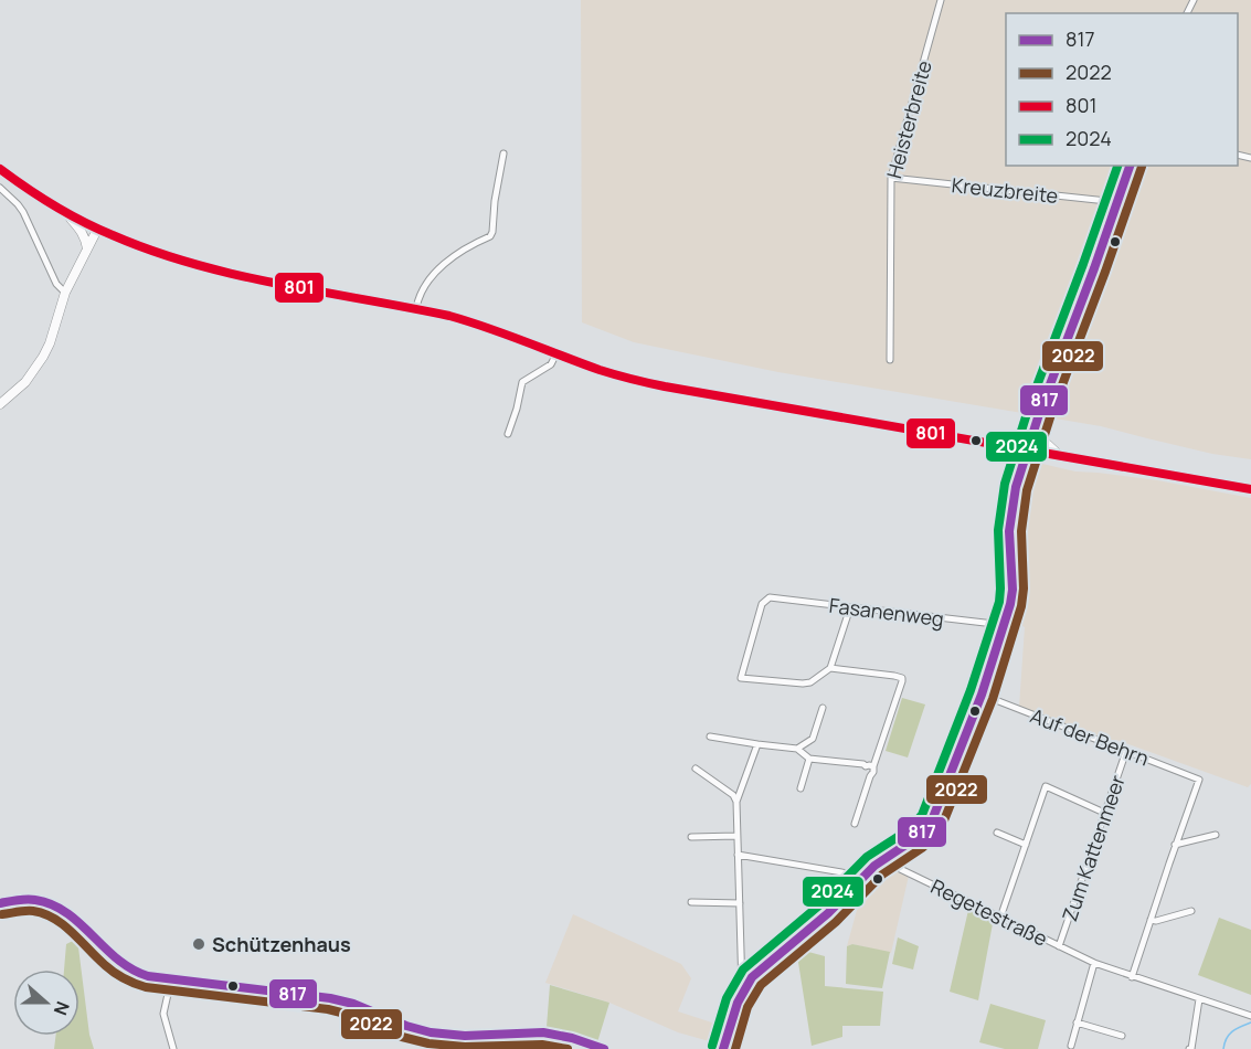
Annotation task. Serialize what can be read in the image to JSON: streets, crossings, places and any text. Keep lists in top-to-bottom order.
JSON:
{
  "streets": {
    "street": [
      "Heisterbreite",
      "Kreuzbreite",
      "Fasanenweg",
      "Auf der Behrn",
      "Zum Kattenmeer",
      "Regetestraße"
    ]
  },
  "crossings": [
    ["Heisterbreite", "Kreuzbreite"],
    ["Auf der Behrn", "Zum Kattenmeer"],
    ["Zum Kattenmeer", "Regetestraße"]
  ],
  "places": ["Schützenhaus"],
  "lines": [
    "transit line 817",
    "transit line 2024",
    "transit line 2022",
    "transit line 801"
  ],
  "legend": [
    "817",
    "2022",
    "801",
    "2024"
  ],
  "north": "right"
}
